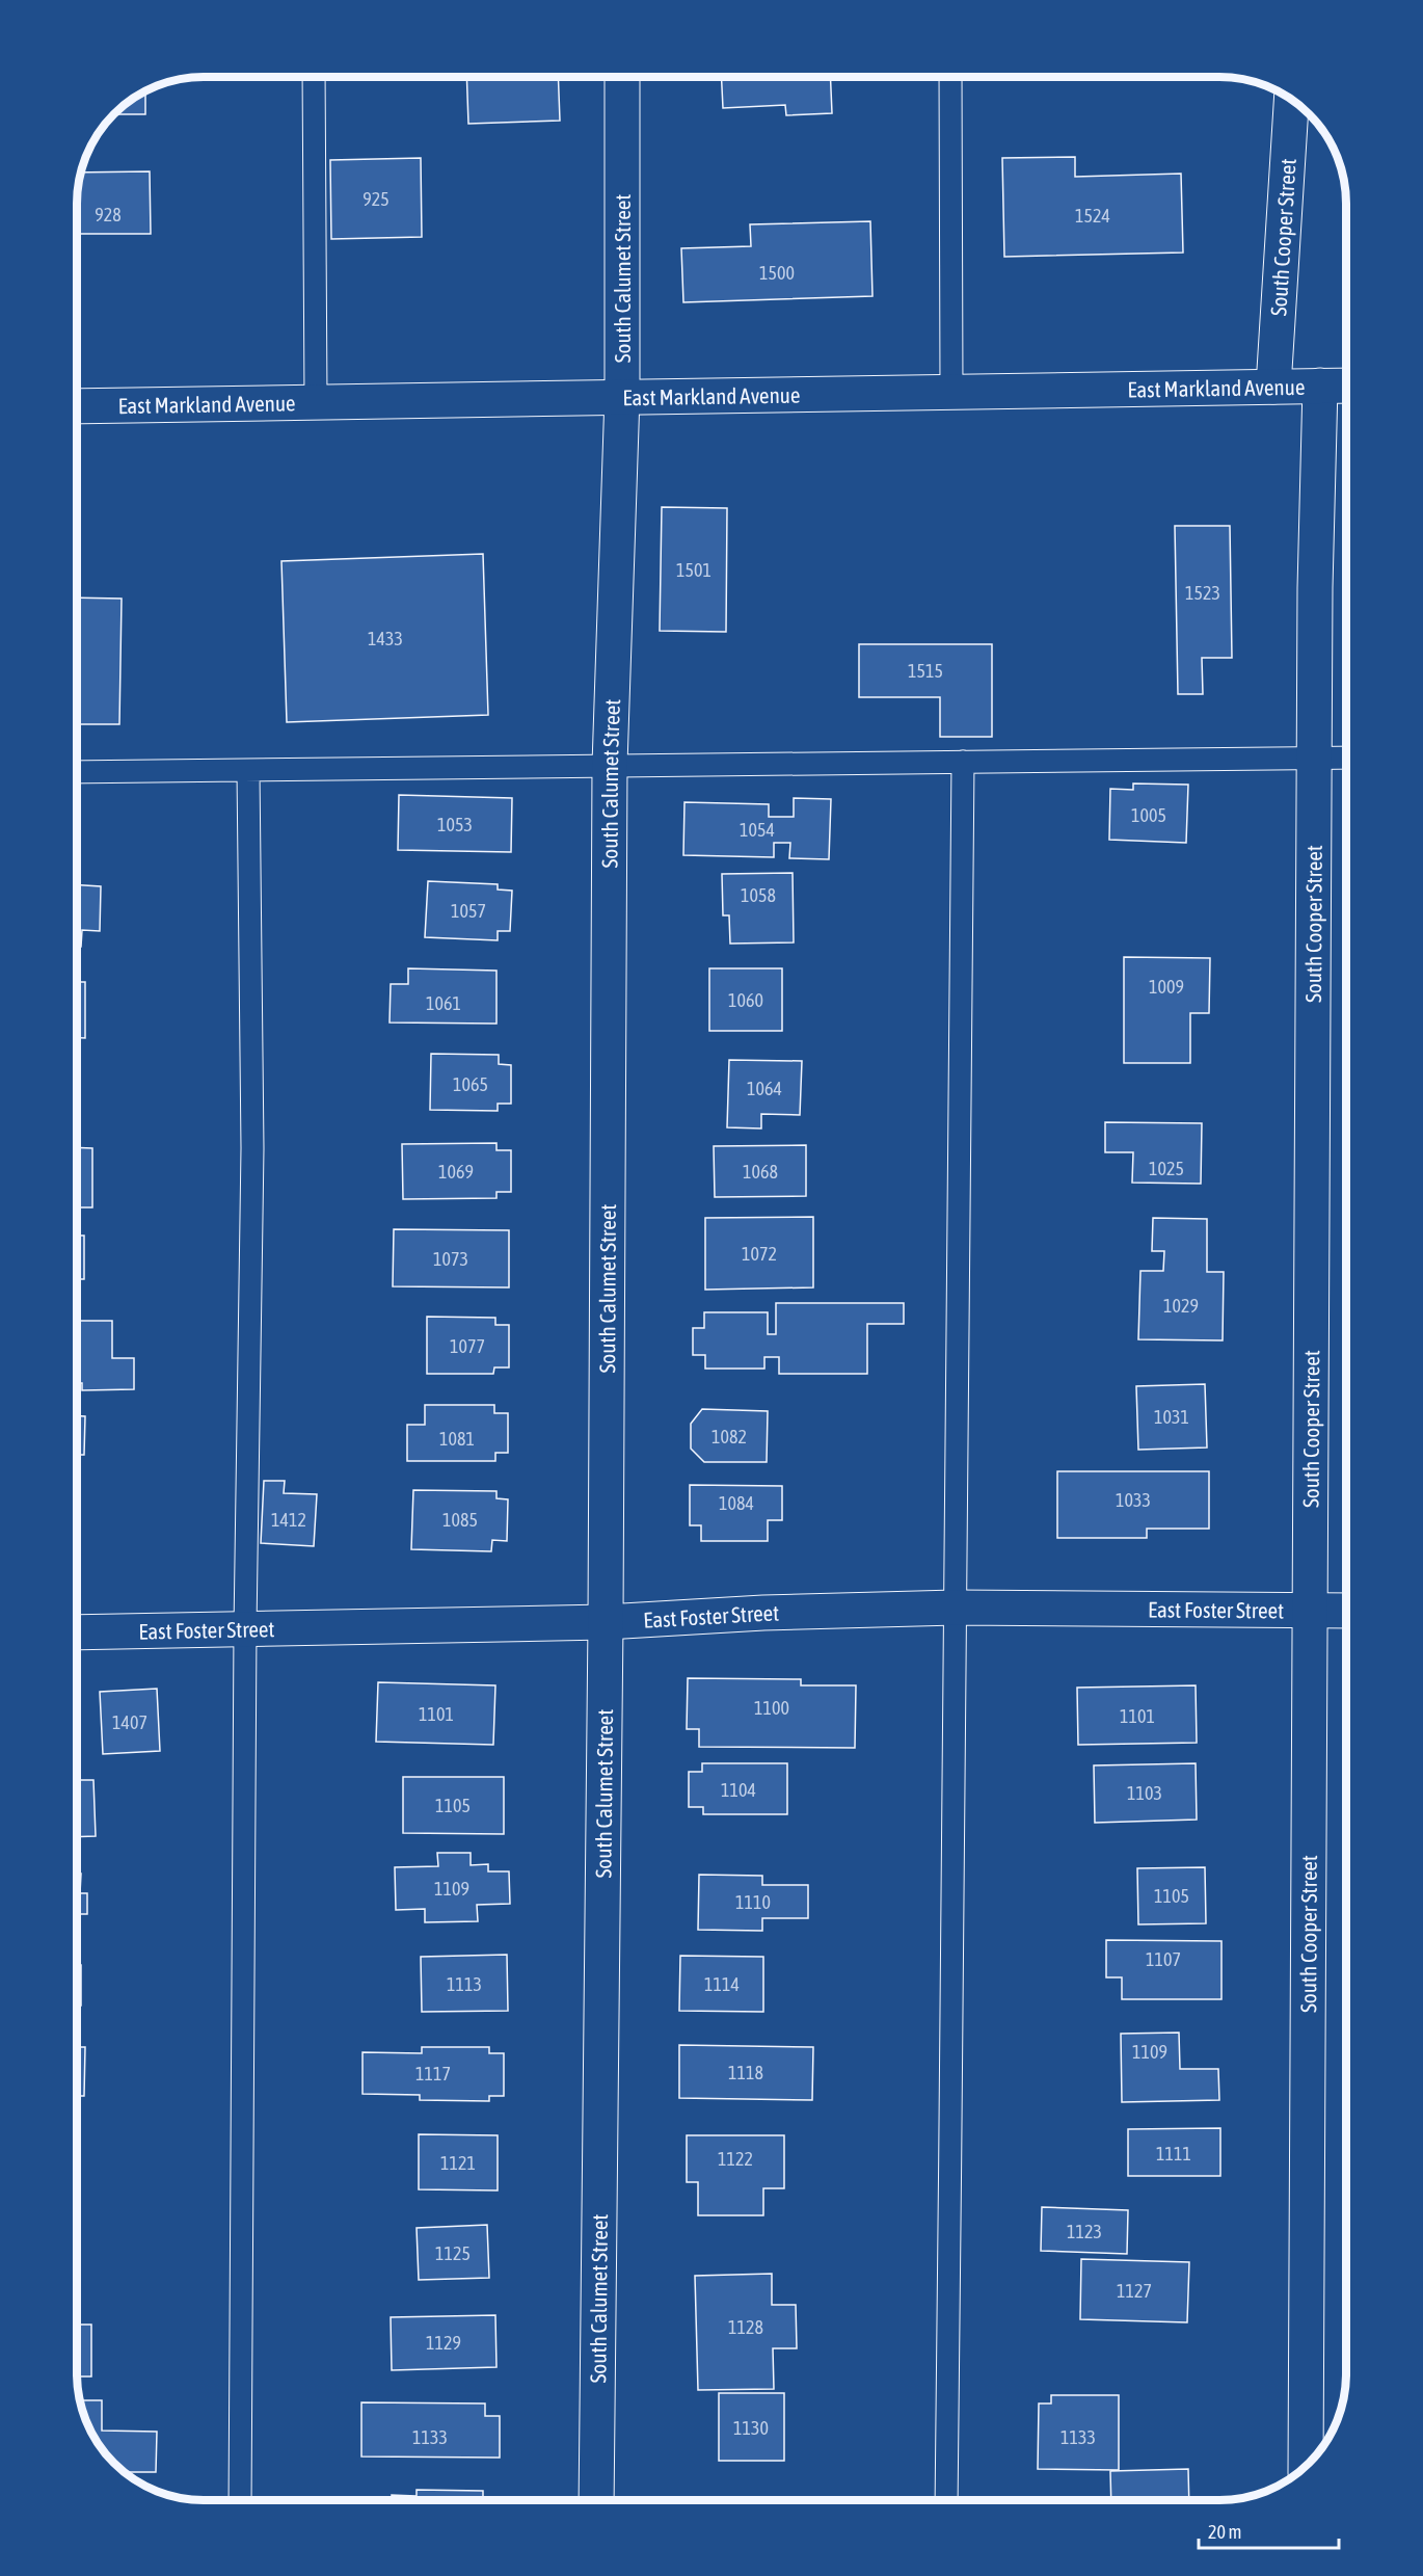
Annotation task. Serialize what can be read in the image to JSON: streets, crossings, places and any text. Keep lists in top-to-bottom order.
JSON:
{
  "streets": {
    "street": [
      "South Cooper Street",
      "South Calumet Street",
      "East Markland Avenue",
      "East Foster Street"
    ]
  },
  "crossings": [
    ["South Cooper Street", "East Markland Avenue"],
    ["South Cooper Street", "East Foster Street"],
    ["South Calumet Street", "East Markland Avenue"],
    ["South Calumet Street", "East Foster Street"]
  ],
  "house_numbers": [
    "925",
    "928",
    "1524",
    "1500",
    "1501",
    "1523",
    "1433",
    "1515",
    "1005",
    "1053",
    "1054",
    "1058",
    "1057",
    "1009",
    "1060",
    "1061",
    "1065",
    "1064",
    "1025",
    "1069",
    "1068",
    "1072",
    "1073",
    "1029",
    "1077",
    "1031",
    "1082",
    "1081",
    "1033",
    "1084",
    "1412",
    "1085",
    "1100",
    "1101",
    "1101",
    "1407",
    "1104",
    "1103",
    "1105",
    "1109",
    "1105",
    "1110",
    "1107",
    "1113",
    "1114",
    "1109",
    "1118",
    "1117",
    "1111",
    "1122",
    "1121",
    "1123",
    "1125",
    "1127",
    "1128",
    "1129",
    "1130",
    "1133",
    "1133"
  ],
  "scale_bar": "20 m"
}
